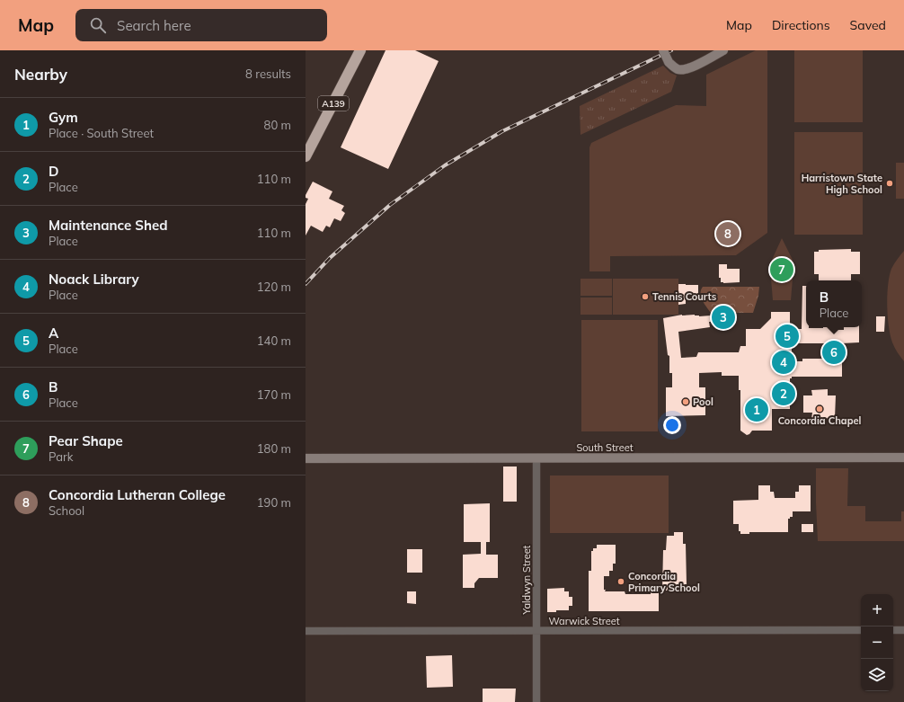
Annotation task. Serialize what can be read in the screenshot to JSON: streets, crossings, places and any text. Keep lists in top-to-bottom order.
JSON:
{
  "streets": {
    "highway": ["A139"],
    "street": ["South Street", "Yaldwyn Street", "Warwick Street"]
  },
  "crossings": [
    ["South Street", "Yaldwyn Street"],
    ["Yaldwyn Street", "Warwick Street"]
  ],
  "places": [
    "Harristown State High School",
    "Tennis Courts",
    "Pool",
    "Concordia Chapel",
    "Concordia Primary School"
  ],
  "page": {
    "header": "Map",
    "search": "Search here",
    "nav": ["Map", "Directions", "Saved"],
    "heading": ["Nearby", "8 results"],
    "list": [
      {
        "mark": "1",
        "name": "Gym",
        "note": "Place · South Street",
        "value": "80 m"
      },
      {
        "mark": "2",
        "name": "D",
        "note": "Place",
        "value": "110 m"
      },
      {
        "mark": "3",
        "name": "Maintenance Shed",
        "note": "Place",
        "value": "110 m"
      },
      {
        "mark": "4",
        "name": "Noack Library",
        "note": "Place",
        "value": "120 m"
      },
      {
        "mark": "5",
        "name": "A",
        "note": "Place",
        "value": "140 m"
      },
      {
        "mark": "6",
        "name": "B",
        "note": "Place",
        "value": "170 m"
      },
      {
        "mark": "7",
        "name": "Pear Shape",
        "note": "Park",
        "value": "180 m"
      },
      {
        "mark": "8",
        "name": "Concordia Lutheran College",
        "note": "School",
        "value": "190 m"
      }
    ],
    "pins": [
      "8",
      "7",
      "3",
      "5",
      "6",
      "4",
      "2",
      "1"
    ],
    "popup": ["B", "Place"],
    "map_buttons": ["+", "−"]
  }
}
